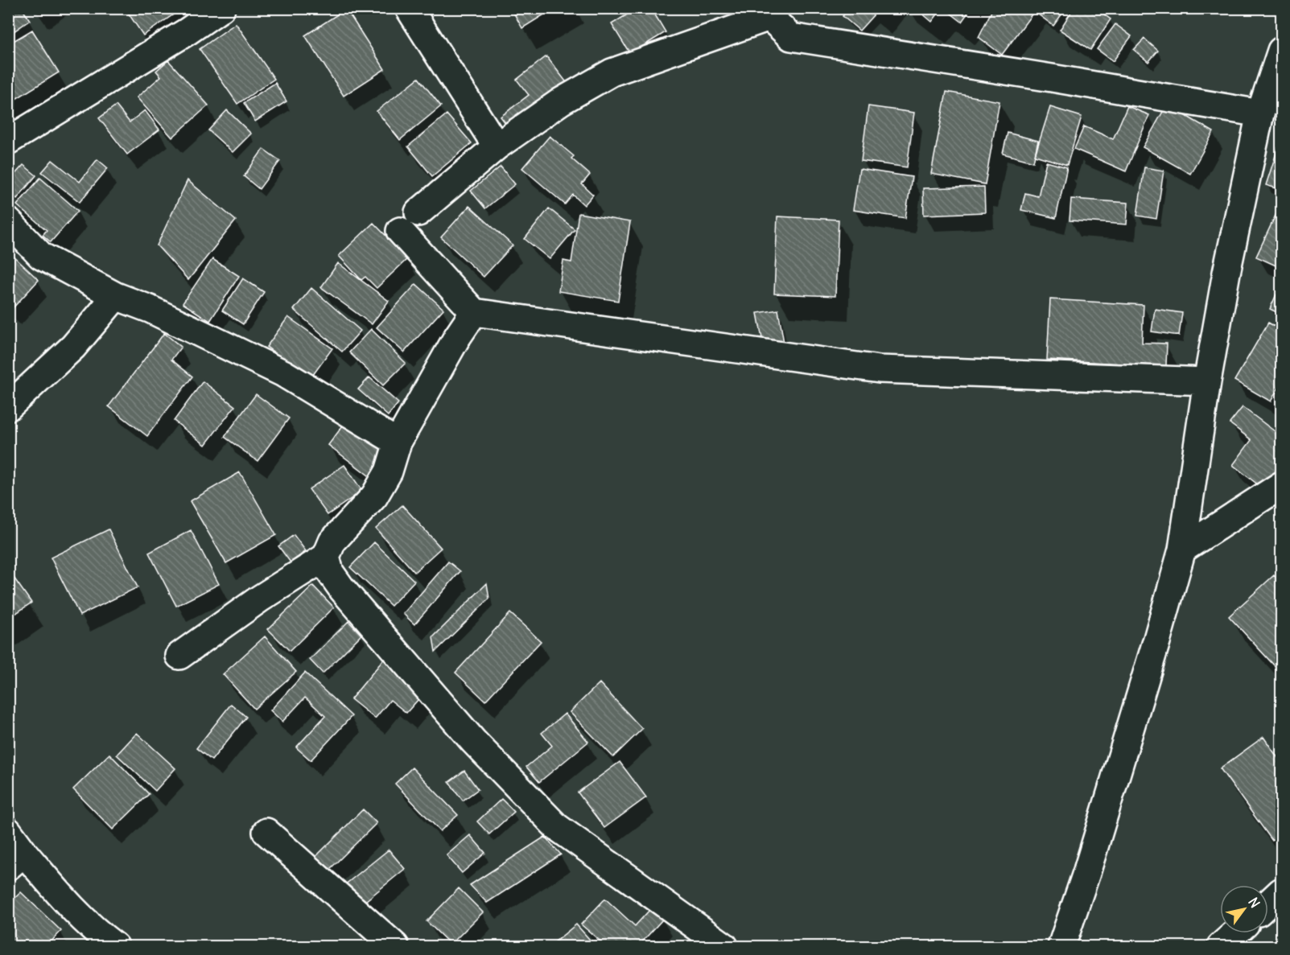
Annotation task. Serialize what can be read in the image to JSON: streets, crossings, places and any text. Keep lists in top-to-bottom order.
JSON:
{
  "north": "top right"
}
